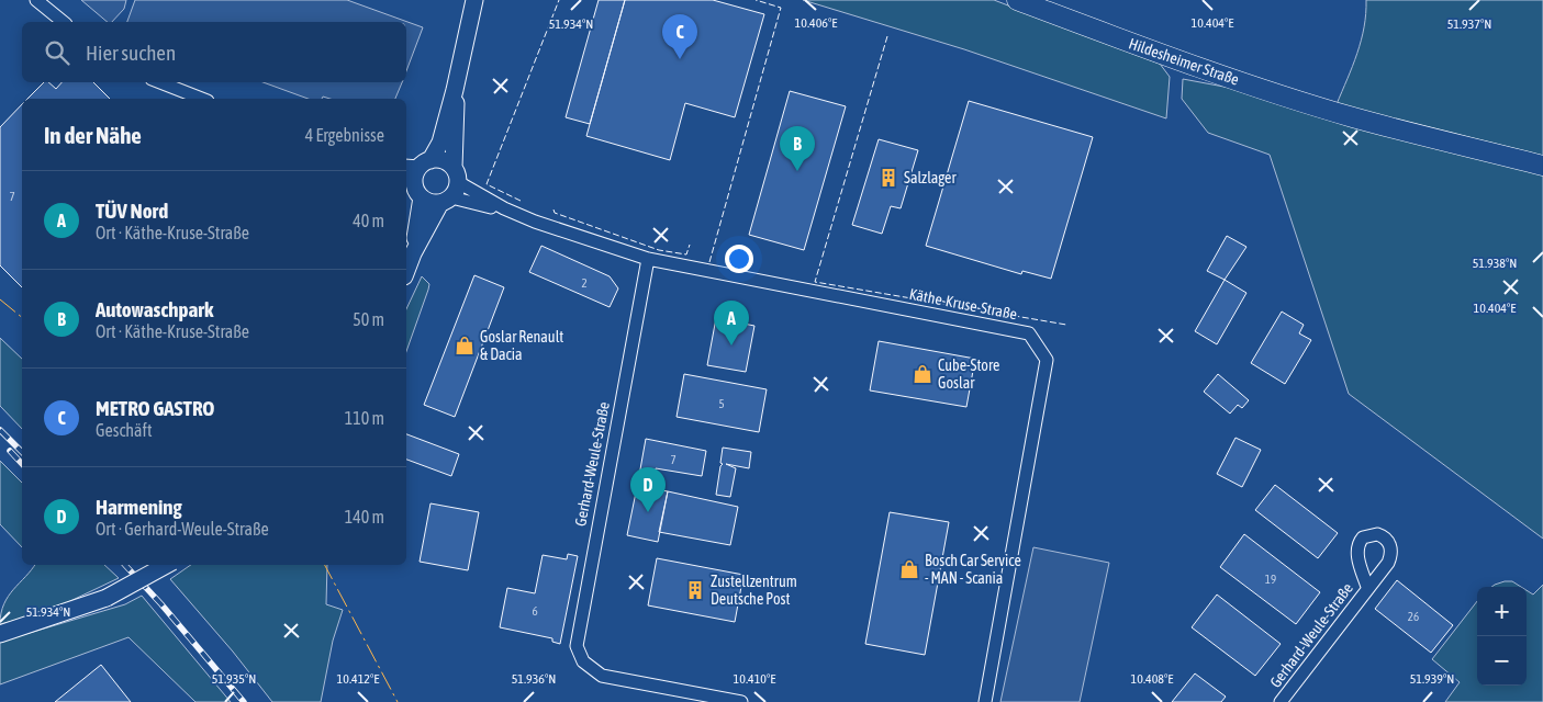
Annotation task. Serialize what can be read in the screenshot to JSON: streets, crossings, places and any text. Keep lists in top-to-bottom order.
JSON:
{
  "streets": {
    "main road": ["Hildesheimer Straße"],
    "street": ["Käthe-Kruse-Straße", "Gerhard-Weule-Straße"]
  },
  "crossings": [
    ["Käthe-Kruse-Straße", "Gerhard-Weule-Straße"]
  ],
  "places": {
    "building": ["Salzlager", "Zustellzentrum Deutsche Post"],
    "shop": ["Goslar Renault & Dacia", "Cube-Store Goslar", "Bosch Car Service - MAN - Scania"]
  },
  "house_numbers": [
    "7",
    "2",
    "5",
    "7",
    "19",
    "6",
    "26"
  ],
  "page": {
    "pins": [
      "C",
      "B",
      "A",
      "D"
    ],
    "search": "Hier suchen",
    "heading": ["In der Nähe", "4 Ergebnisse"],
    "list": [
      {
        "mark": "A",
        "name": "TÜV Nord",
        "note": "Ort · Käthe-Kruse-Straße",
        "value": "40 m"
      },
      {
        "mark": "B",
        "name": "Autowaschpark",
        "note": "Ort · Käthe-Kruse-Straße",
        "value": "50 m"
      },
      {
        "mark": "C",
        "name": "METRO GASTRO",
        "note": "Geschäft",
        "value": "110 m"
      },
      {
        "mark": "D",
        "name": "Harmening",
        "note": "Ort · Gerhard-Weule-Straße",
        "value": "140 m"
      }
    ],
    "map_buttons": ["+", "−"]
  },
  "coordinates": [
    "10.406°E",
    "10.404°E",
    "51.937°N",
    "51.934°N",
    "51.938°N",
    "51.935°N",
    "51.936°N",
    "51.939°N",
    "10.412°E",
    "10.410°E",
    "10.408°E"
  ]
}
